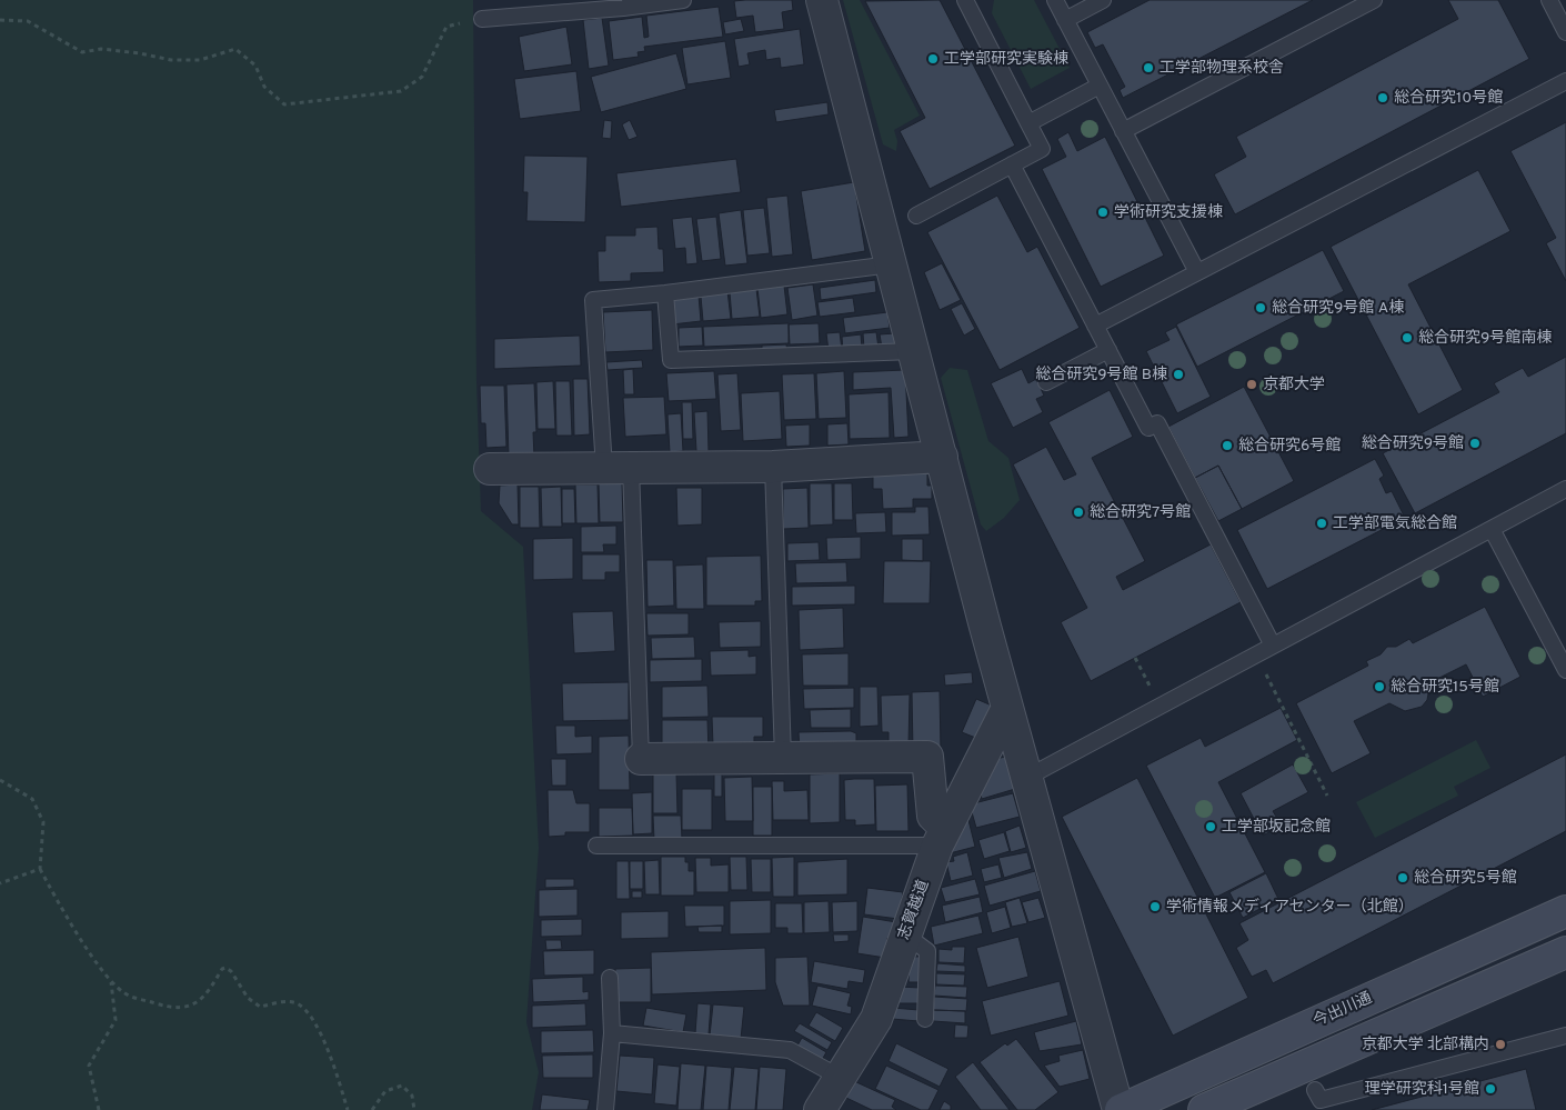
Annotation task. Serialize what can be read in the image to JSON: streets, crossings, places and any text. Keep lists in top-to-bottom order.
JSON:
{
  "streets": {
    "main road": ["今出川通"],
    "street": ["志賀越道"]
  },
  "places": [
    "工学部研究実験棟",
    "工学部物理系校舎",
    "総合研究10号館",
    "学術研究支援棟",
    "総合研究9号館 A棟",
    "総合研究9号館南棟",
    "総合研究9号館 B棟",
    "京都大学",
    "総合研究9号館",
    "総合研究6号館",
    "総合研究7号館",
    "工学部電気総合館",
    "総合研究15号館",
    "工学部坂記念館",
    "総合研究5号館",
    "学術情報メディアセンター（北館）",
    "京都大学 北部構内",
    "理学研究科1号館"
  ]
}
